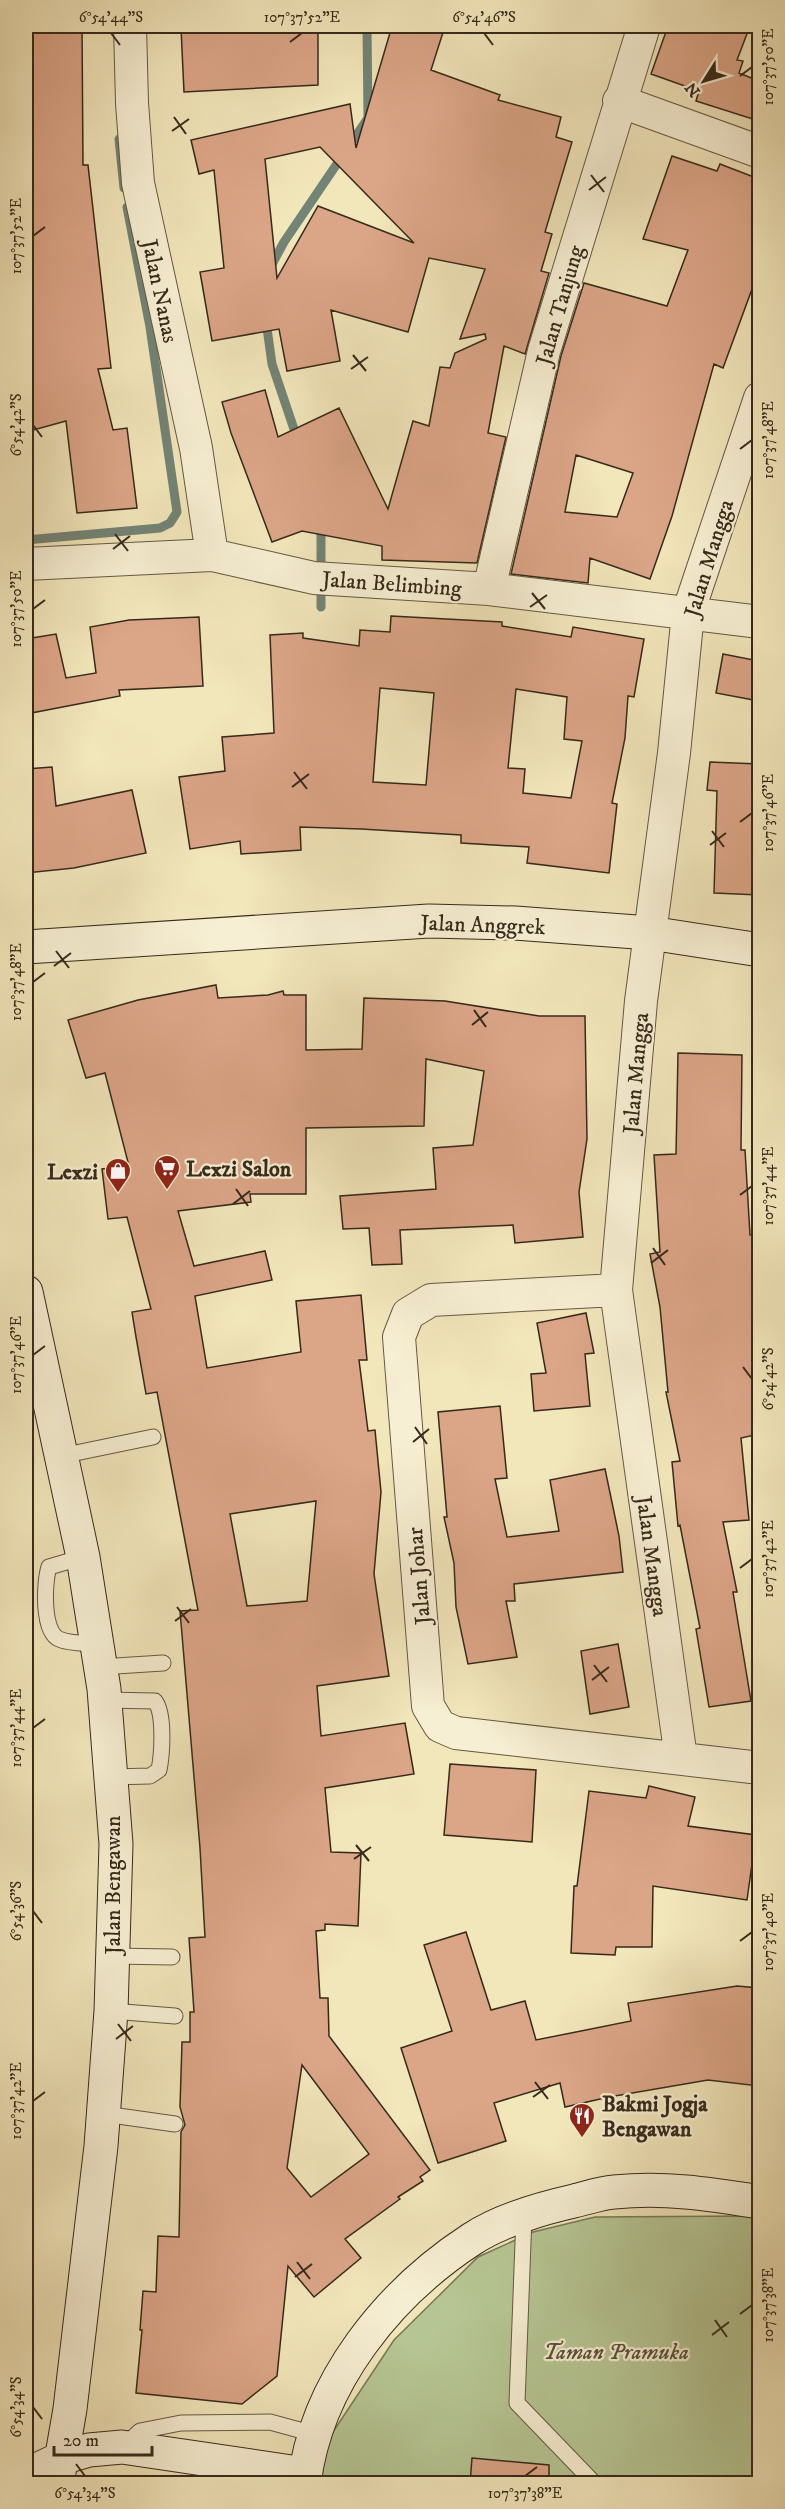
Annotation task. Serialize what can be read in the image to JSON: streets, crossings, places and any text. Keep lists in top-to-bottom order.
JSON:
{
  "streets": {
    "street": [
      "Jalan Nanas",
      "Jalan Tanjung",
      "Jalan Mangga",
      "Jalan Belimbing",
      "Jalan Anggrek",
      "Jalan Johar",
      "Jalan Bengawan"
    ]
  },
  "crossings": [
    ["Jalan Nanas", "Jalan Belimbing"],
    ["Jalan Tanjung", "Jalan Belimbing"],
    ["Jalan Mangga", "Jalan Belimbing"],
    ["Jalan Mangga", "Jalan Anggrek"],
    ["Jalan Mangga", "Jalan Johar"]
  ],
  "parks": ["Taman Pramuka"],
  "places": {
    "supermarket": ["Lexzi Salon"],
    "shop": ["Lexzi"],
    "restaurant": ["Bakmi Jogja Bengawan"]
  },
  "scale_bar": "20 m",
  "north": "bottom left",
  "coordinates": [
    "6°54'44\"S",
    "107°37'52\"E",
    "6°54'46\"S",
    "107°37'50\"E",
    "6°54'42\"S",
    "107°37'48\"E",
    "107°37'46\"E",
    "107°37'44\"E",
    "107°37'42\"E",
    "6°54'36\"S",
    "107°37'40\"E",
    "107°37'38\"E",
    "6°54'34\"S"
  ]
}
